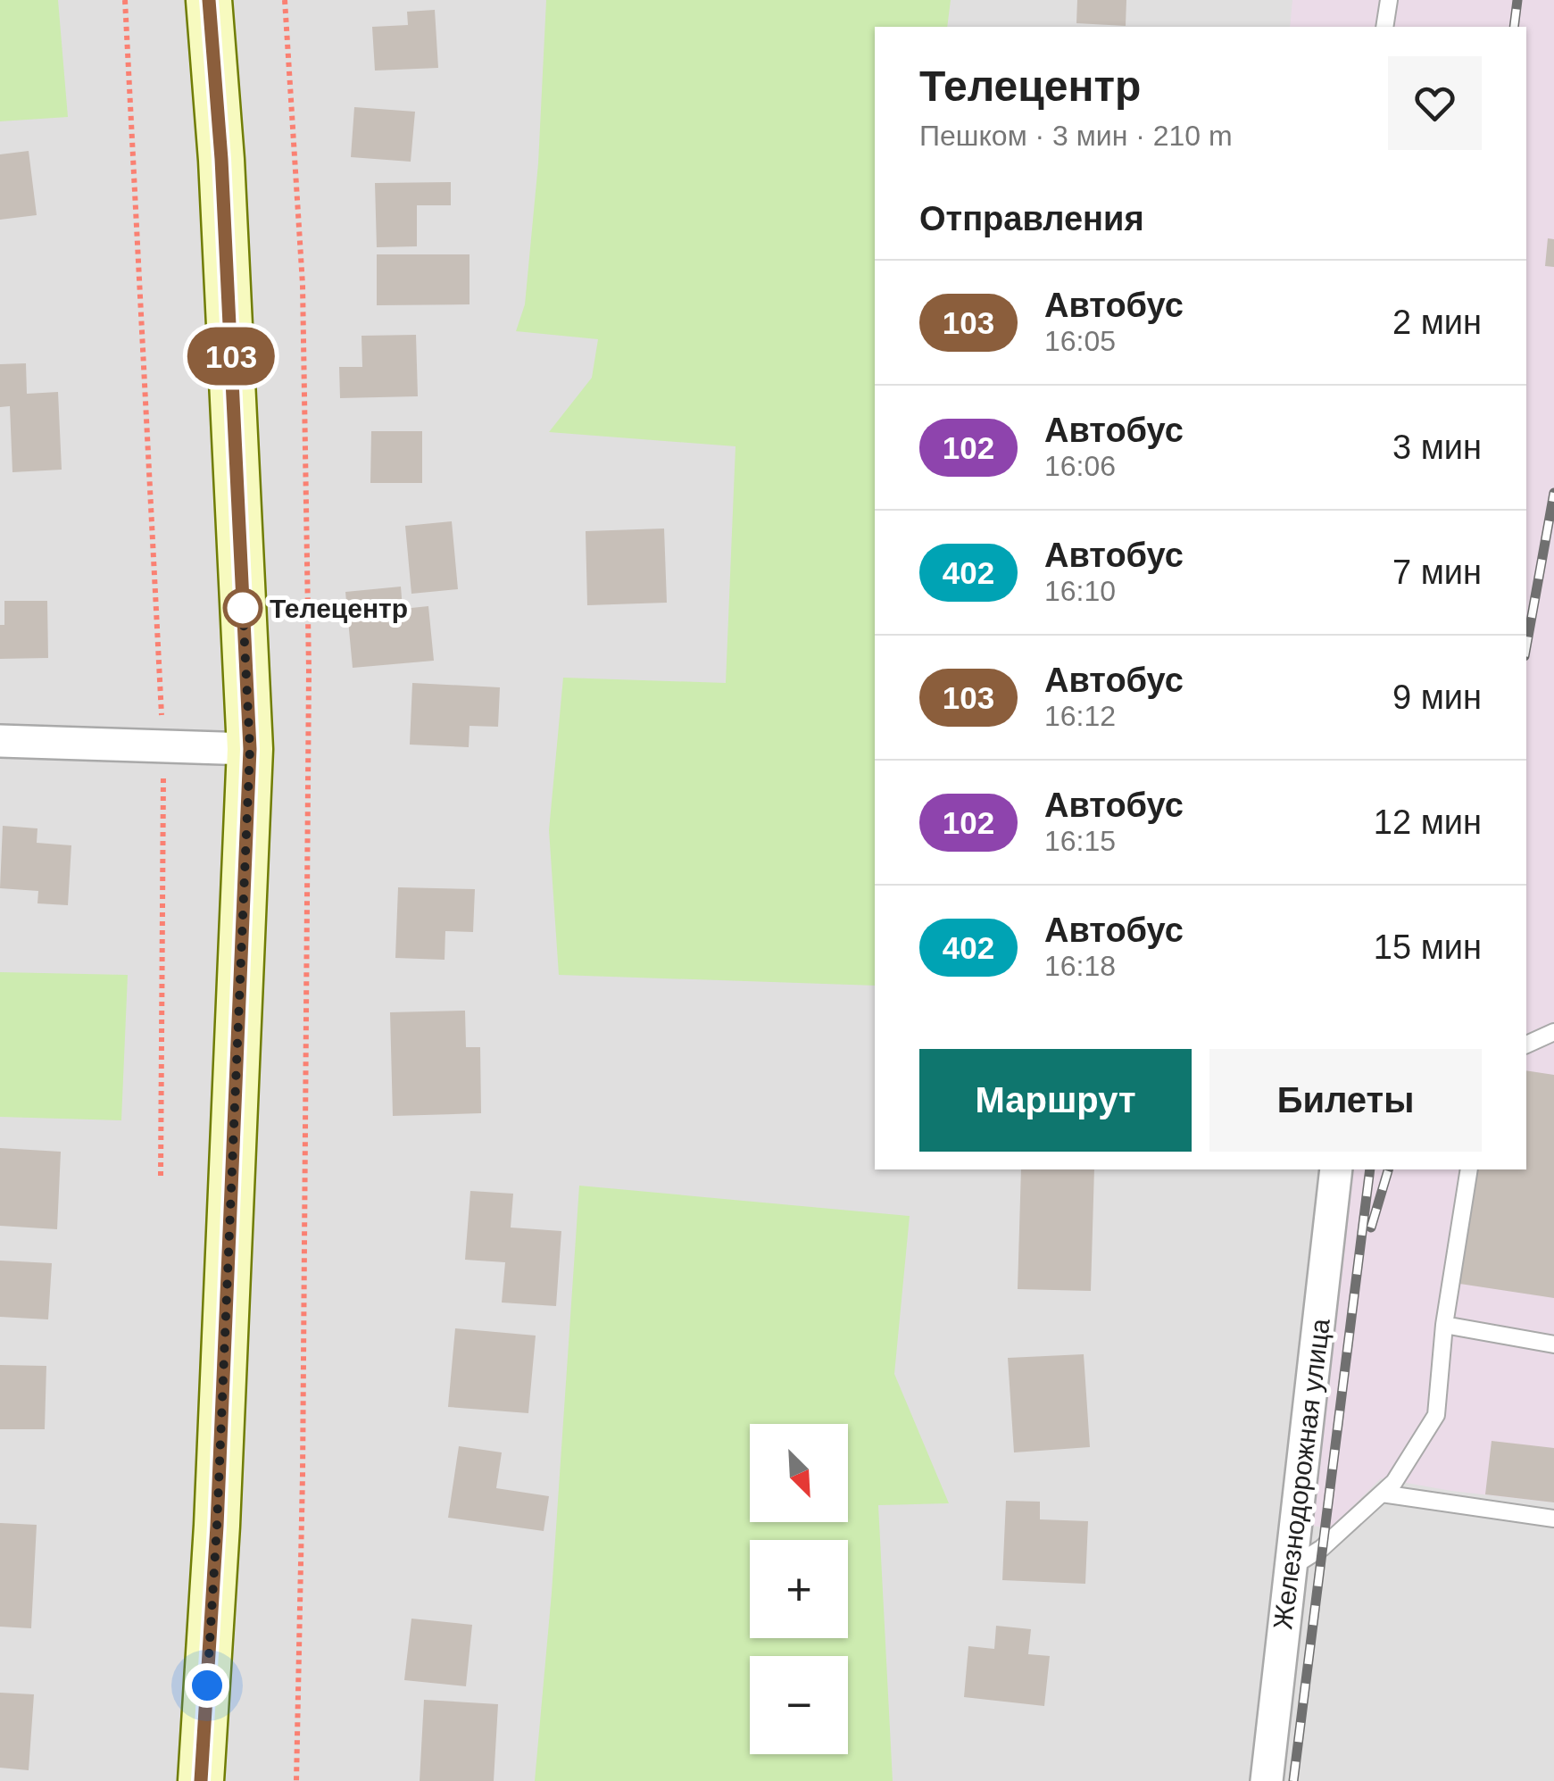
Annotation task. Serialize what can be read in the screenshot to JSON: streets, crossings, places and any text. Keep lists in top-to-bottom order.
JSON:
{
  "streets": {
    "street": ["Железнодорожная улица"]
  },
  "places": ["Телецентр"],
  "lines": ["bus line 103"],
  "north": "bottom right",
  "page": {
    "on_map": "103",
    "heading": [
      ["Телецентр", "Пешком · 3 мин · 210 m"],
      "Отправления"
    ],
    "list": [
      {
        "mark": "103",
        "name": "Автобус",
        "note": "16:05",
        "value": "2 мин"
      },
      {
        "mark": "102",
        "name": "Автобус",
        "note": "16:06",
        "value": "3 мин"
      },
      {
        "mark": "402",
        "name": "Автобус",
        "note": "16:10",
        "value": "7 мин"
      },
      {
        "mark": "103",
        "name": "Автобус",
        "note": "16:12",
        "value": "9 мин"
      },
      {
        "mark": "102",
        "name": "Автобус",
        "note": "16:15",
        "value": "12 мин"
      },
      {
        "mark": "402",
        "name": "Автобус",
        "note": "16:18",
        "value": "15 мин"
      }
    ],
    "buttons": ["Маршрут", "Билеты"],
    "map_buttons": ["+", "−"]
  }
}
